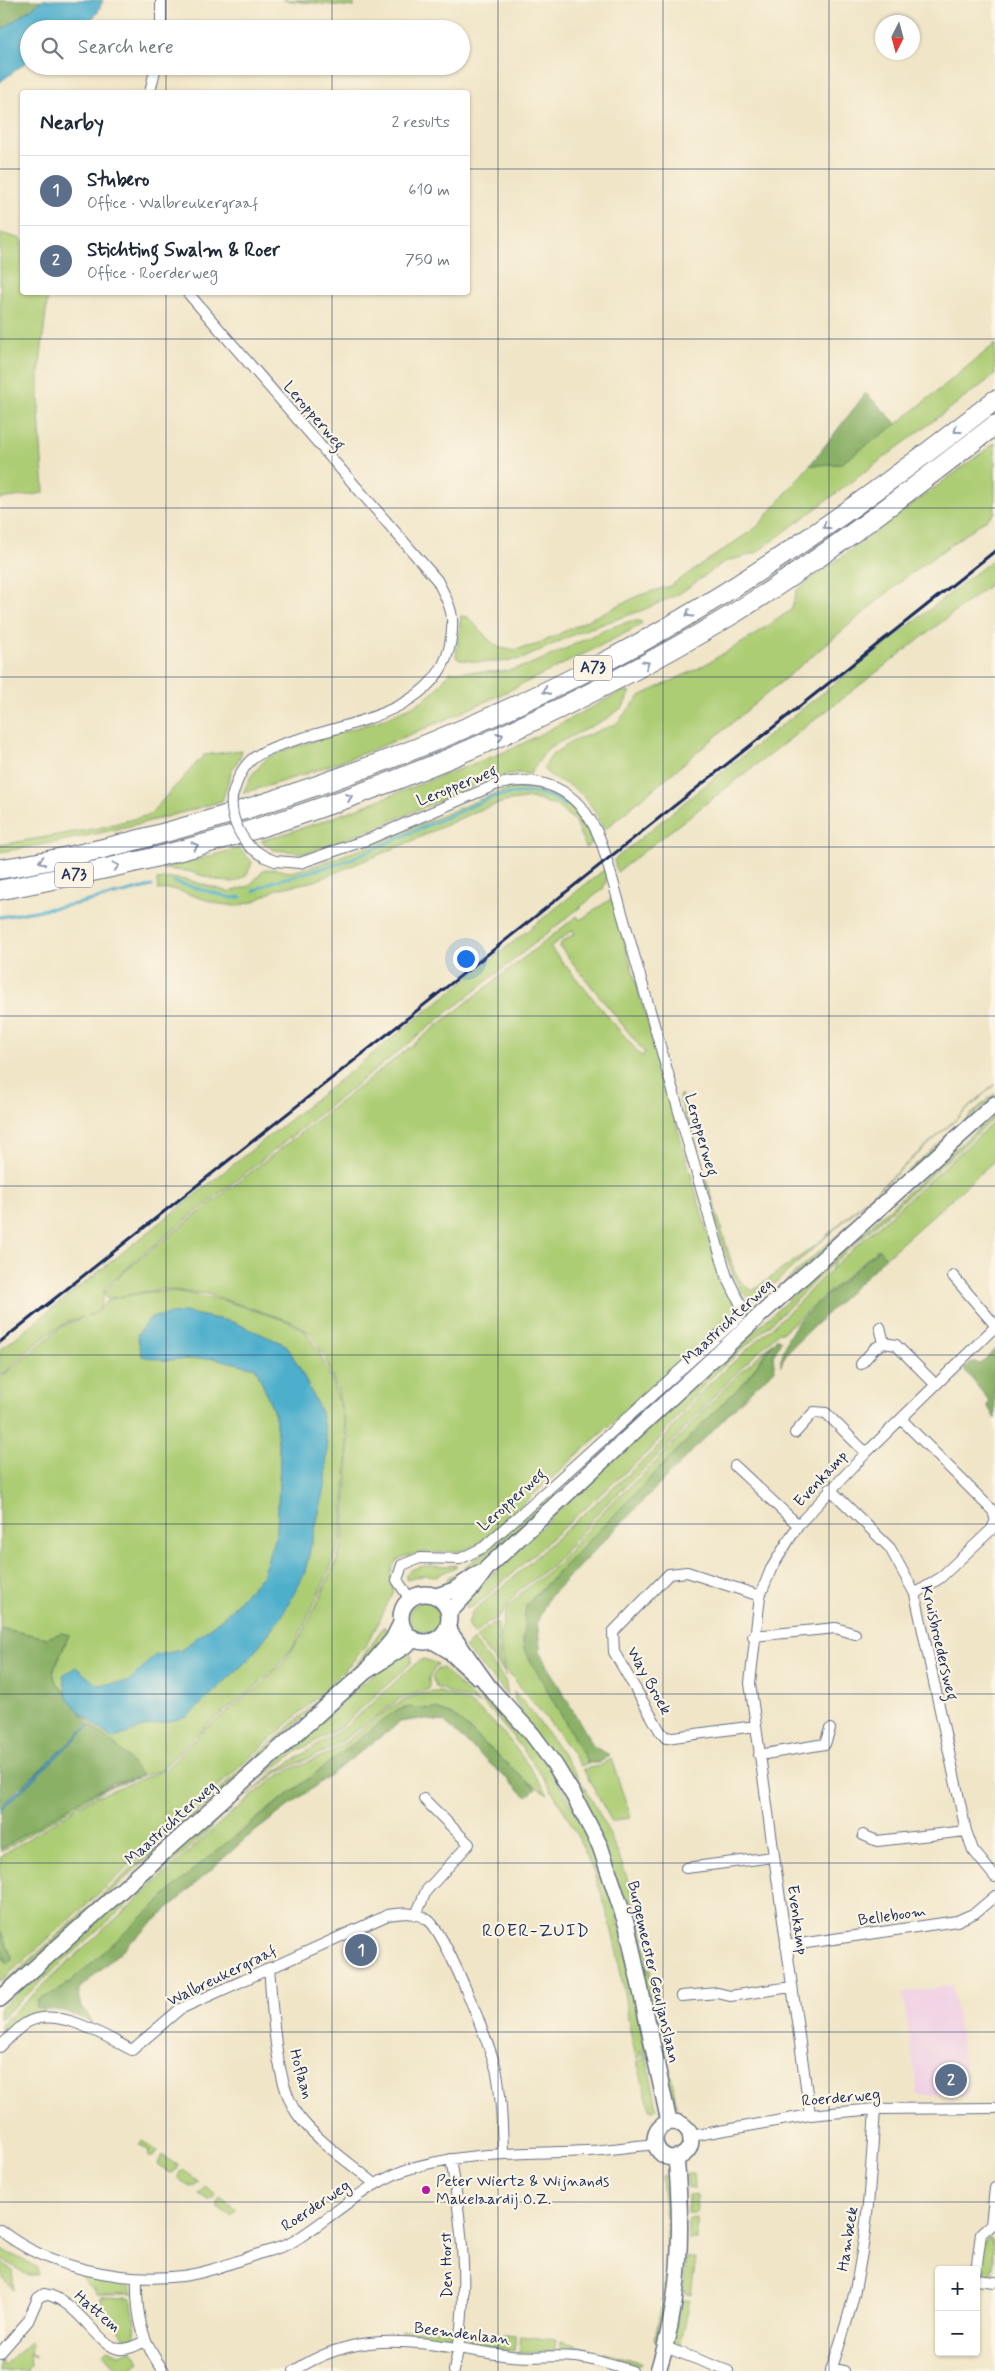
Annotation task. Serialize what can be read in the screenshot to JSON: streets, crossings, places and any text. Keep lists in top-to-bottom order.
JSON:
{
  "streets": {
    "highway": ["A73"],
    "main road": ["Maastrichterweg", "Burgemeester Geuljanslaan"],
    "street": [
      "Leropperweg",
      "Evenkamp",
      "Kruisbroedersweg",
      "Way Broek",
      "Belleboom",
      "Walbreukergraaf",
      "Hoflaan",
      "Roerderweg",
      "Hambeek",
      "Den Horst",
      "Hattem",
      "Beemdenlaan"
    ]
  },
  "crossings": [
    ["Leropperweg", "Maastrichterweg"],
    ["Leropperweg", "Burgemeester Geuljanslaan"],
    ["Maastrichterweg", "Burgemeester Geuljanslaan"],
    ["Evenkamp", "Kruisbroedersweg"],
    ["Evenkamp", "Way Broek"],
    ["Evenkamp", "Belleboom"],
    ["Evenkamp", "Roerderweg"],
    ["Burgemeester Geuljanslaan", "Roerderweg"],
    ["Walbreukergraaf", "Hoflaan"],
    ["Hoflaan", "Roerderweg"],
    ["Roerderweg", "Hambeek"],
    ["Roerderweg", "Den Horst"],
    ["Den Horst", "Beemdenlaan"]
  ],
  "districts": ["ROER-ZUID"],
  "places": ["Peter Wiertz & Wijnands Makelaardij O.Z."],
  "north": "bottom",
  "page": {
    "search": "Search here",
    "heading": ["Nearby", "2 results"],
    "list": [
      {
        "mark": "1",
        "name": "Stubero",
        "note": "Office · Walbreukergraaf",
        "value": "610 m"
      },
      {
        "mark": "2",
        "name": "Stichting Swalm & Roer",
        "note": "Office · Roerderweg",
        "value": "750 m"
      }
    ],
    "pins": ["1", "2"],
    "map_buttons": ["+", "−"]
  }
}
